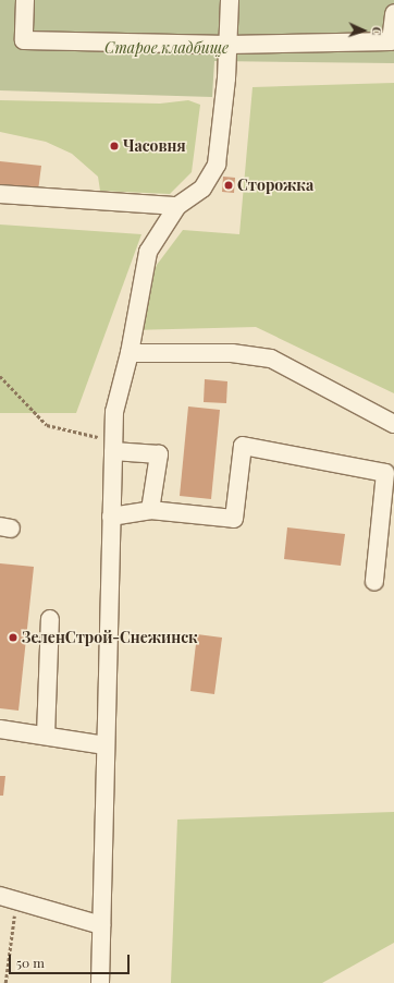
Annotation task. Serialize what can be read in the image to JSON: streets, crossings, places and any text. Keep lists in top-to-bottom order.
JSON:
{
  "parks": ["Старое кладбище"],
  "places": ["Часовня", "Сторожка", "ЗеленСтрой-Снежинск"],
  "scale_bar": "50 m",
  "north": "right"
}
